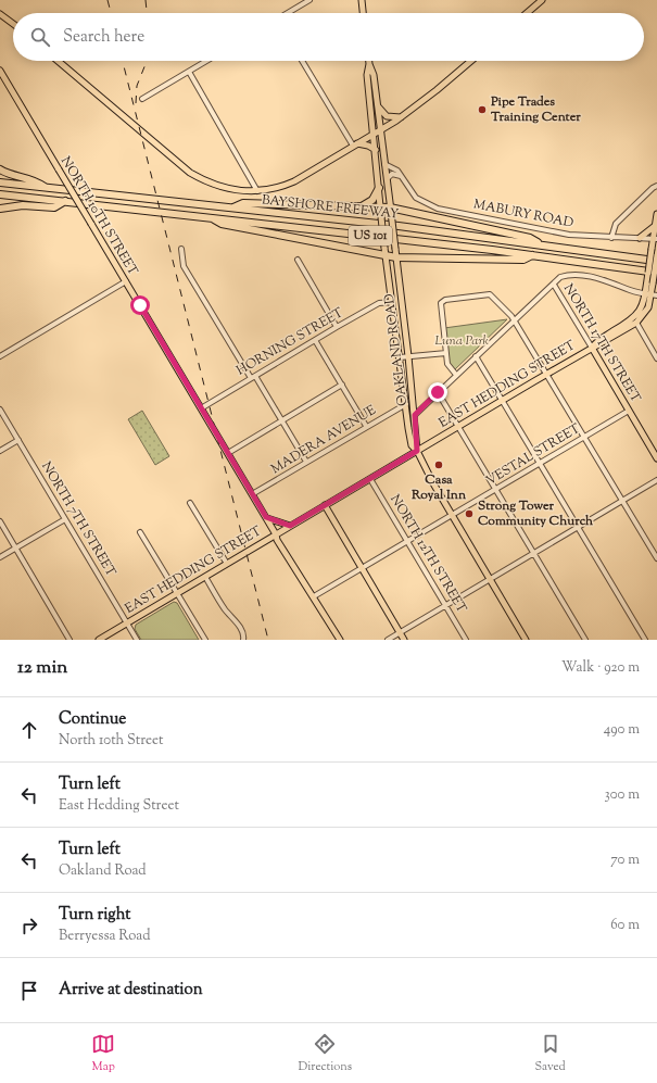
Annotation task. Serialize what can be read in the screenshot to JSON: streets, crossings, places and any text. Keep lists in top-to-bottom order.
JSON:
{
  "streets": {
    "highway": ["BAYSHORE FREEWAY", "US 101"],
    "main road": [
      "NORTH 10TH STREET",
      "NORTH 17TH STREET",
      "OAKLAND ROAD",
      "EAST HEDDING STREET"
    ],
    "street": [
      "MABURY ROAD",
      "HORNING STREET",
      "MADERA AVENUE",
      "VESTAL STREET",
      "NORTH 7TH STREET",
      "NORTH 12TH STREET"
    ]
  },
  "crossings": [
    ["MABURY ROAD", "OAKLAND ROAD"],
    ["MABURY ROAD", "EAST HEDDING STREET"],
    ["NORTH 10TH STREET", "HORNING STREET"],
    ["NORTH 10TH STREET", "EAST HEDDING STREET"],
    ["NORTH 10TH STREET", "MADERA AVENUE"],
    ["NORTH 10TH STREET", "VESTAL STREET"],
    ["HORNING STREET", "OAKLAND ROAD"],
    ["NORTH 17TH STREET", "EAST HEDDING STREET"],
    ["NORTH 17TH STREET", "VESTAL STREET"],
    ["OAKLAND ROAD", "EAST HEDDING STREET"],
    ["OAKLAND ROAD", "MADERA AVENUE"],
    ["EAST HEDDING STREET", "NORTH 7TH STREET"],
    ["EAST HEDDING STREET", "NORTH 12TH STREET"],
    ["VESTAL STREET", "NORTH 12TH STREET"]
  ],
  "parks": ["Luna Park"],
  "places": ["Pipe Trades Training Center", "Casa Royal Inn", "Strong Tower Community Church"],
  "page": {
    "search": "Search here",
    "heading": ["12 min", "Walk · 920 m"],
    "list": [
      ["Continue", "North 10th Street", "490 m"],
      ["Turn left", "East Hedding Street", "300 m"],
      ["Turn left", "Oakland Road", "70 m"],
      ["Turn right", "Berryessa Road", "60 m"],
      "Arrive at destination"
    ],
    "nav": ["Map", "Directions", "Saved"]
  }
}
